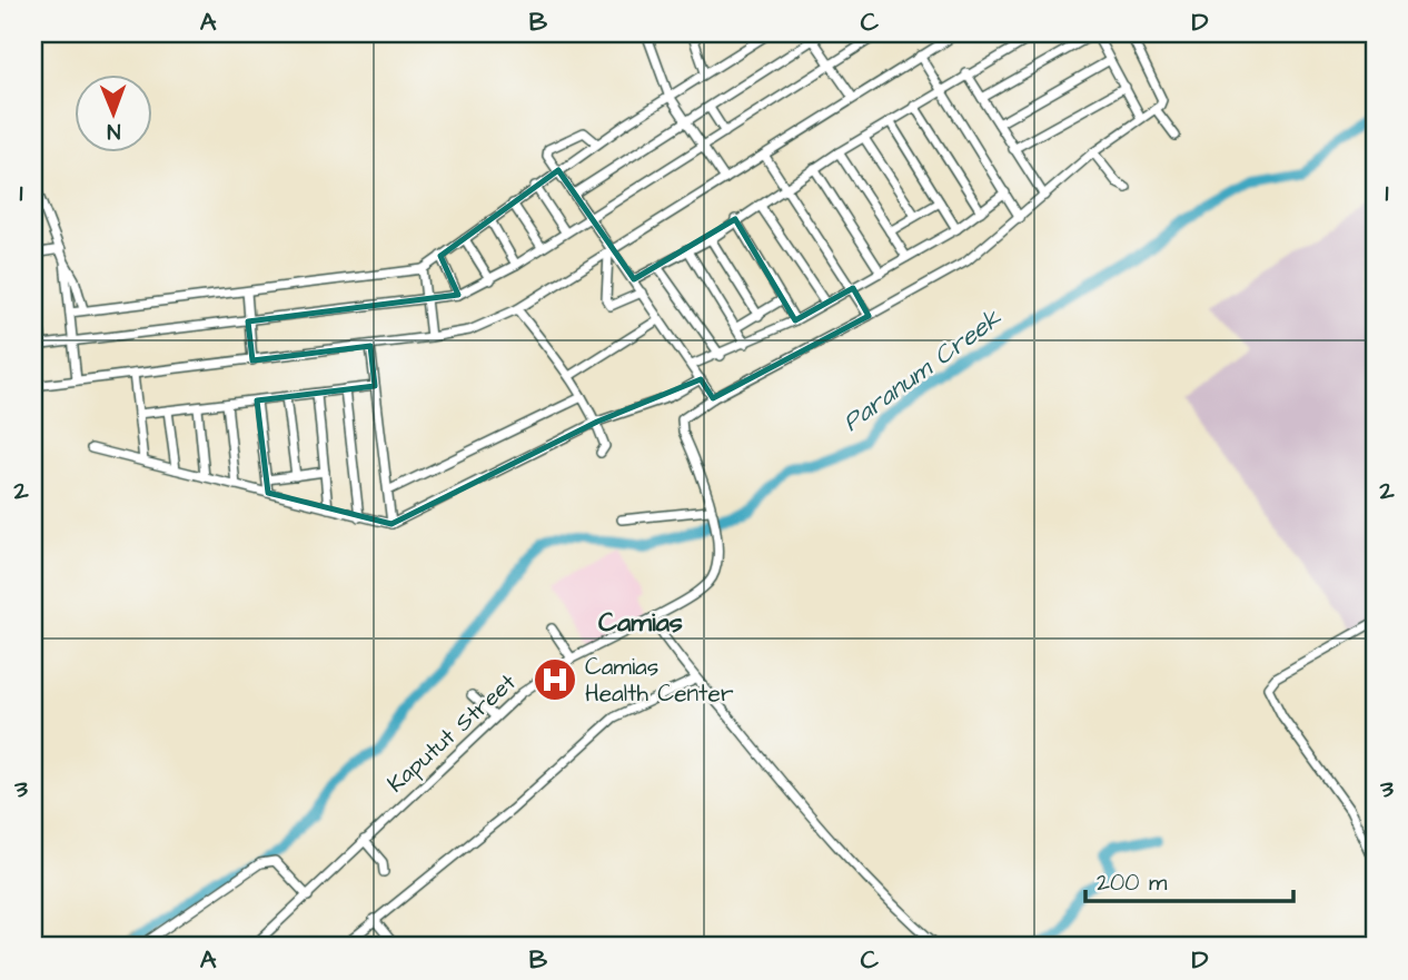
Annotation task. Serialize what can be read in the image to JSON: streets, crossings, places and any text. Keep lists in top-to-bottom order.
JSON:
{
  "streets": {
    "street": ["Kaputut Street"]
  },
  "districts": ["Camias"],
  "water": ["Paranum Creek"],
  "places": {
    "hospital": ["Camias Health Center"]
  },
  "scale_bar": "200 m",
  "north": "bottom",
  "grid": {
    "columns": [
      "A",
      "B",
      "C",
      "D"
    ],
    "rows": ["1", "2", "3"]
  }
}
